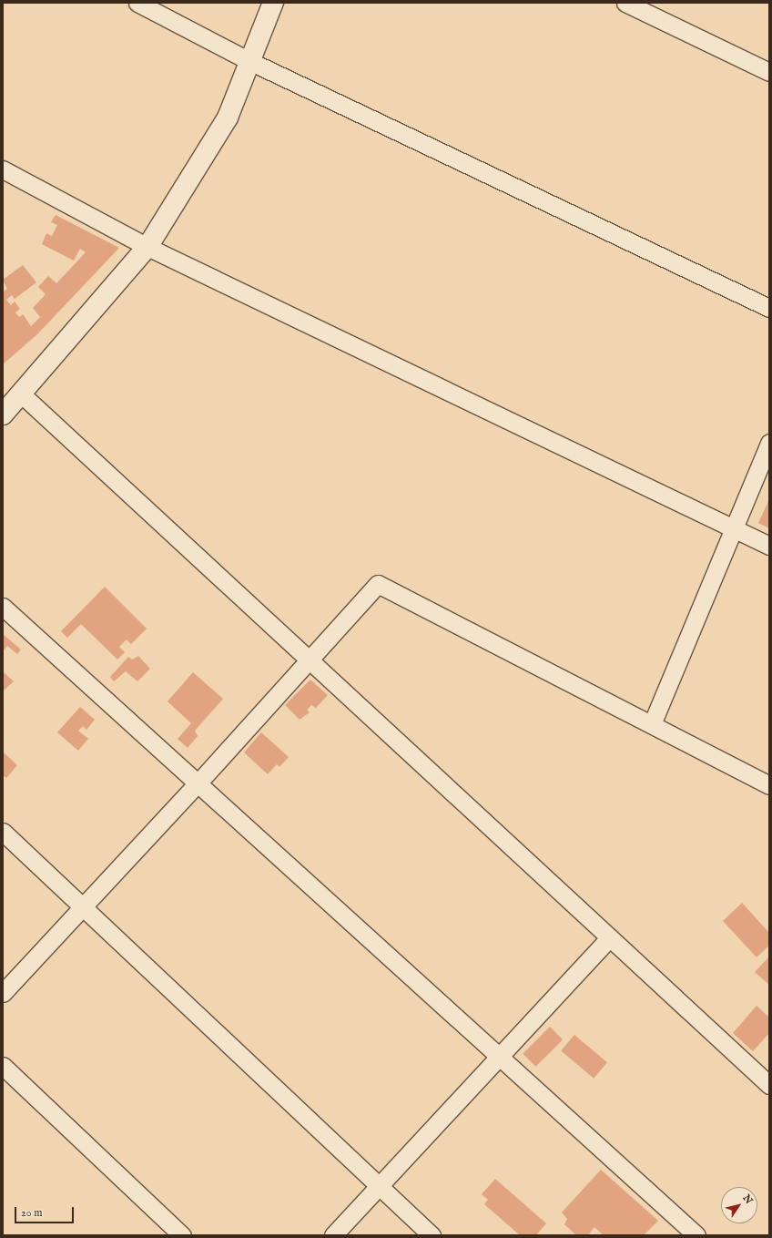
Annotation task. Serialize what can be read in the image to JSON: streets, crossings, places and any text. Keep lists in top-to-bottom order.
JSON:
{
  "scale_bar": "20 m",
  "north": "top right"
}
